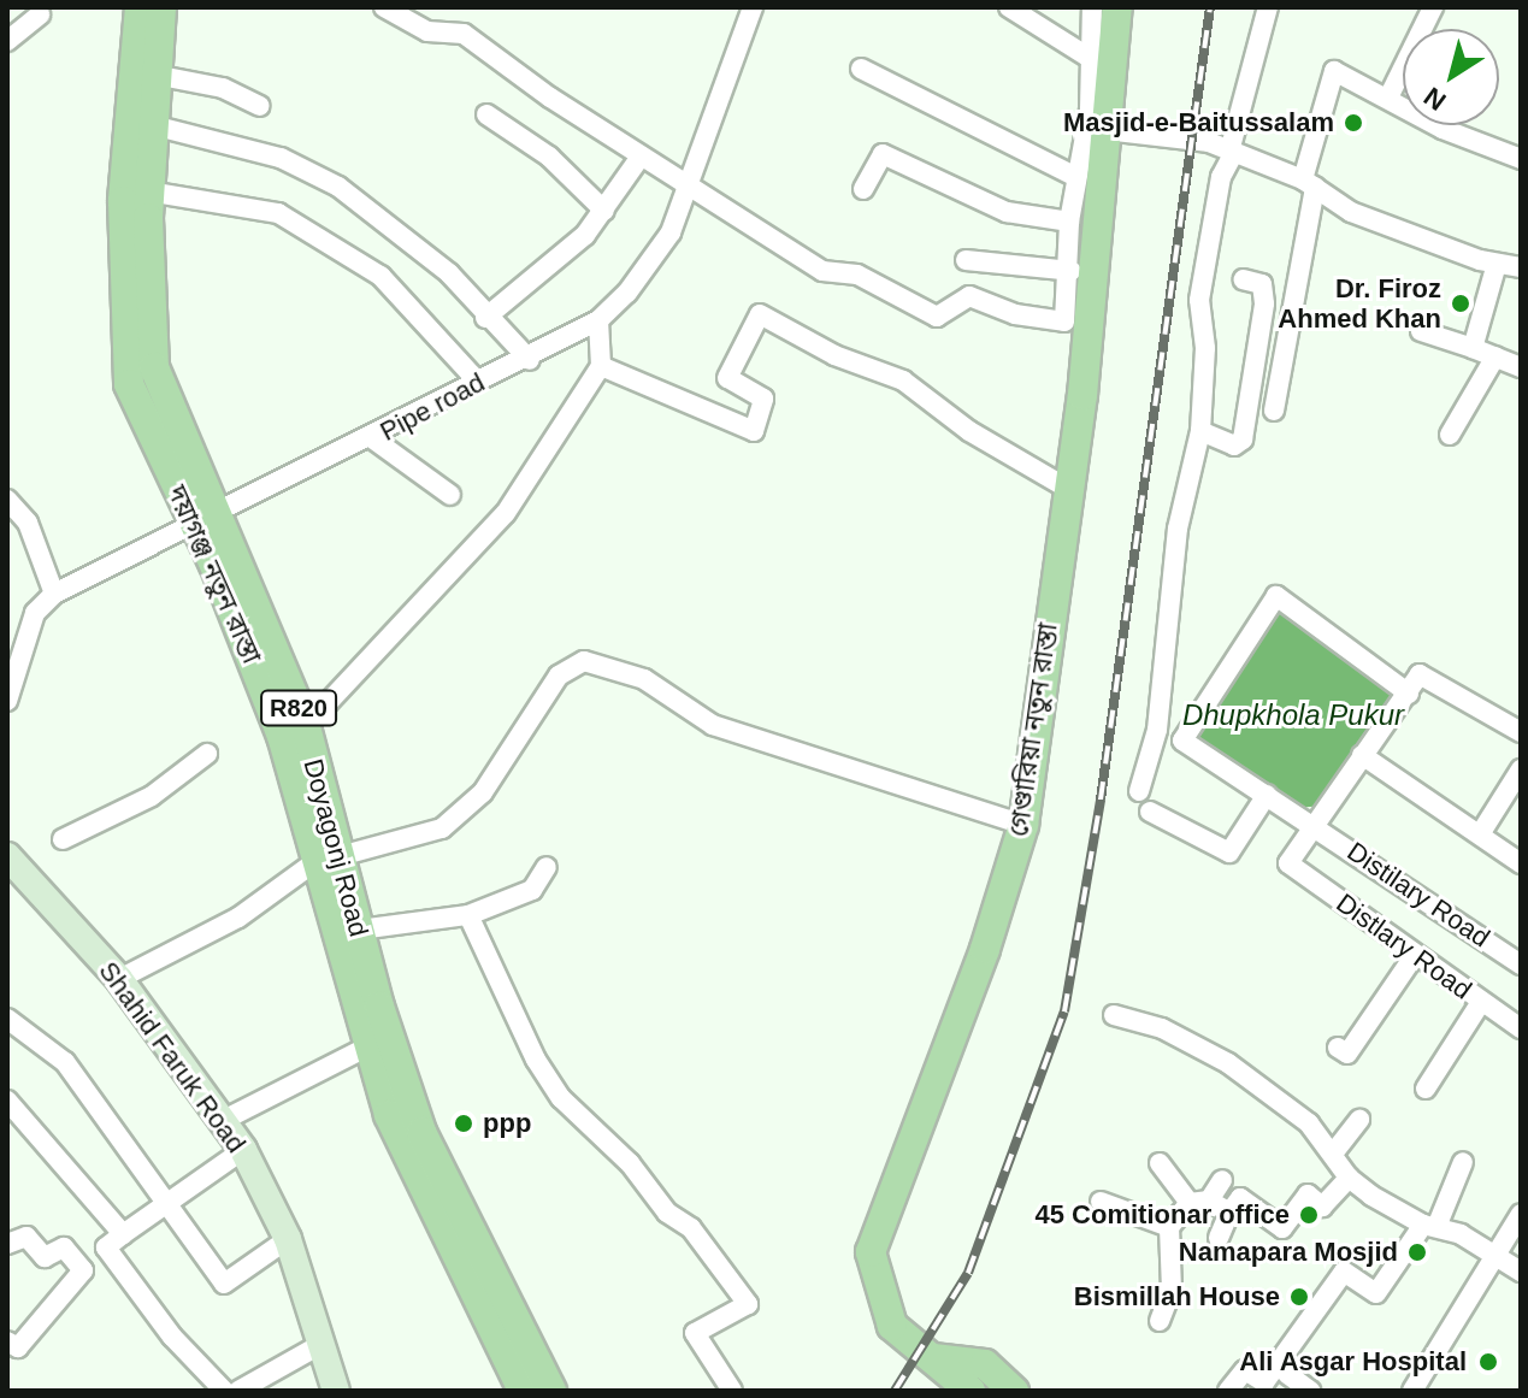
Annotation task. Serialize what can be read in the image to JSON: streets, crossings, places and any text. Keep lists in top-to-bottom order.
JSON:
{
  "streets": {
    "main road": [
      "দয়াগঞ্জ নতুন রাস্তা",
      "R820",
      "গেণ্ডারিয়া নতুন রাস্তা",
      "Doyagonj Road",
      "Shahid Faruk Road"
    ],
    "street": ["Pipe road", "Distilary Road", "Distlary Road"]
  },
  "crossings": [
    ["Pipe road", "দয়াগঞ্জ নতুন রাস্তা"],
    ["দয়াগঞ্জ নতুন রাস্তা", "R820"],
    ["দয়াগঞ্জ নতুন রাস্তা", "Doyagonj Road"],
    ["Distilary Road", "Distlary Road"]
  ],
  "water": ["Dhupkhola Pukur"],
  "places": [
    "Masjid-e-Baitussalam",
    "Dr. Firoz Ahmed Khan",
    "ppp",
    "45 Comitionar office",
    "Namapara Mosjid",
    "Bismillah House",
    "Ali Asgar Hospital"
  ],
  "north": "bottom left"
}
